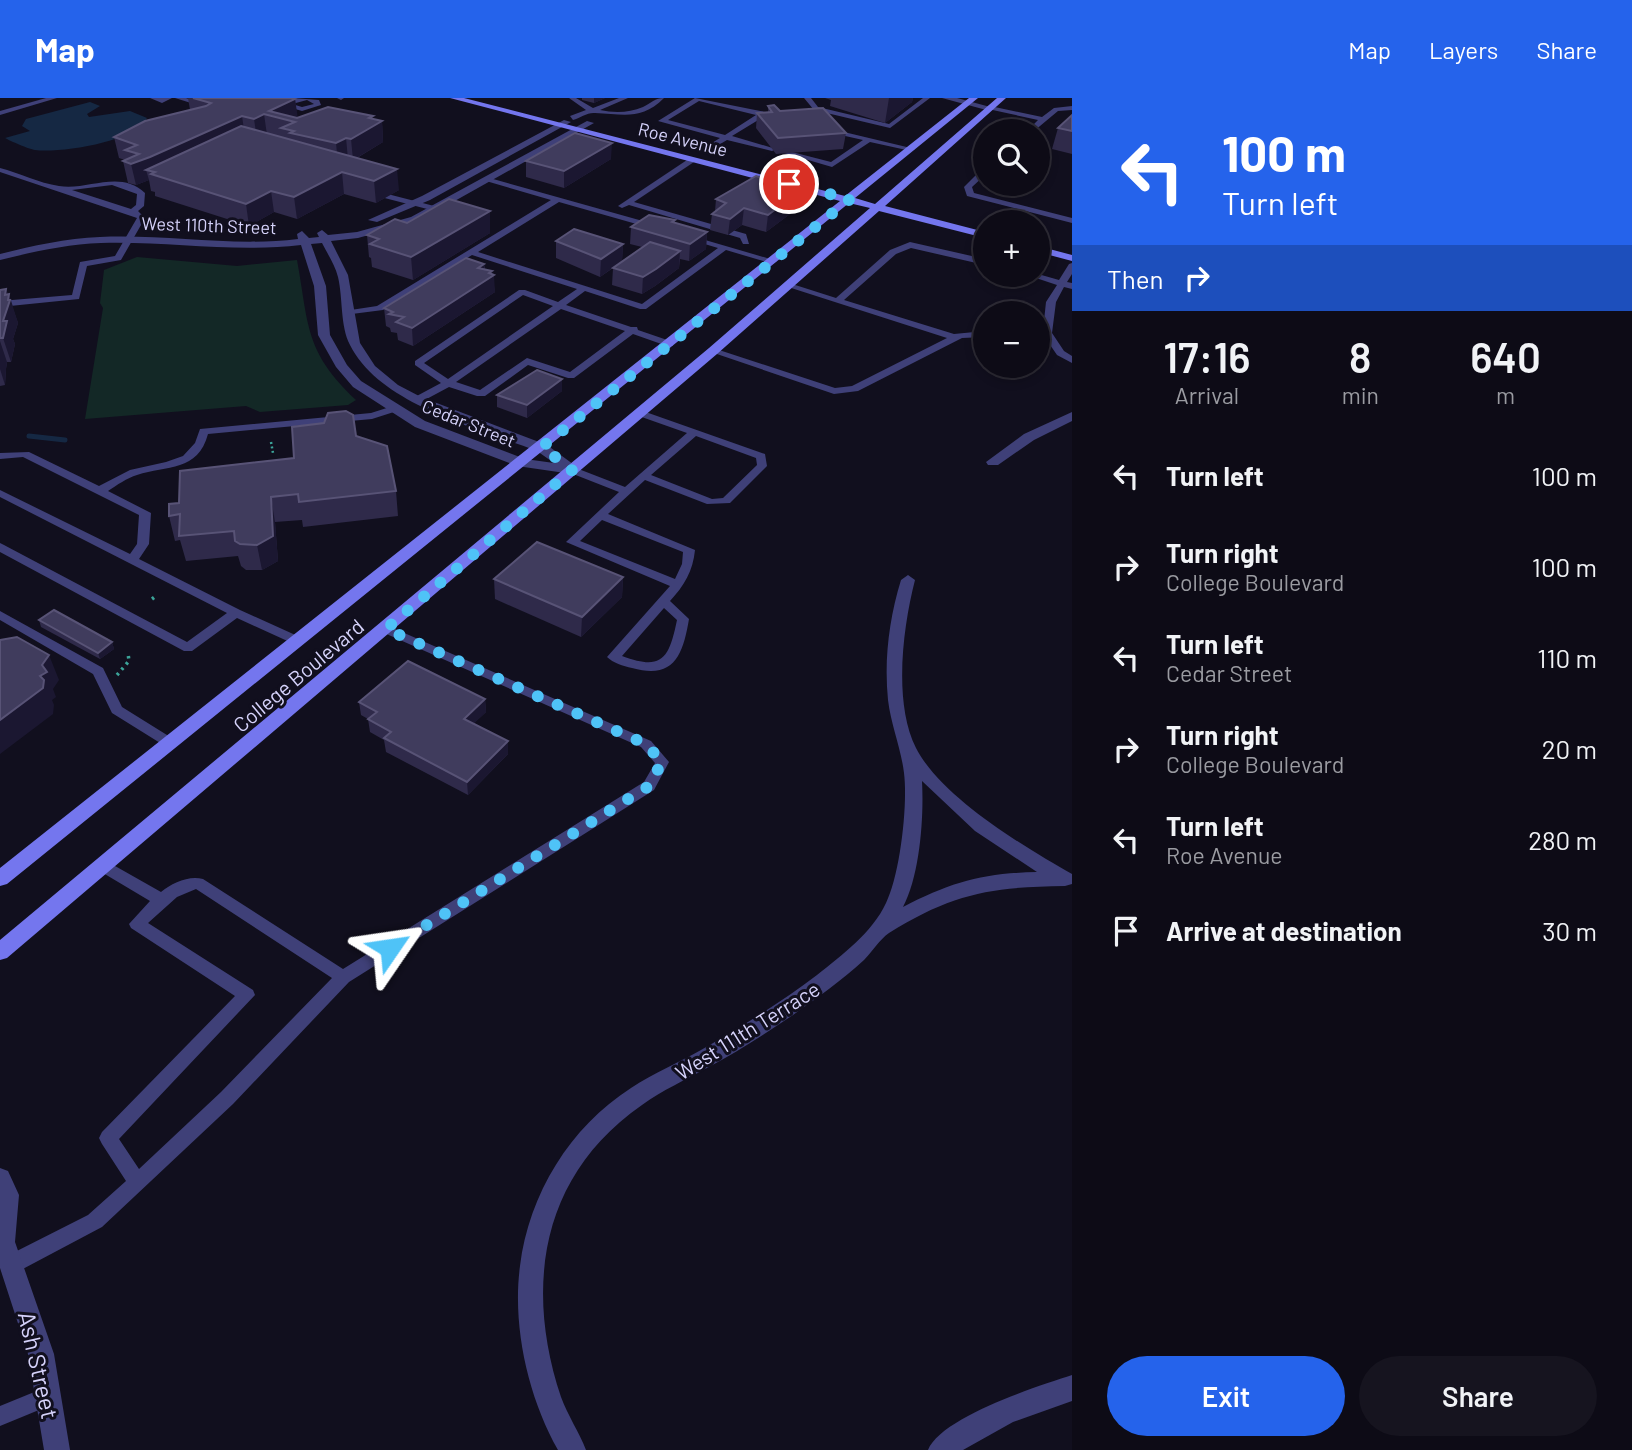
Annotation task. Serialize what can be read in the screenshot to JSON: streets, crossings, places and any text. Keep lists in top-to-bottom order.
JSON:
{
  "streets": {
    "main road": ["Roe Avenue", "College Boulevard"],
    "street": [
      "West 110th Street",
      "Cedar Street",
      "West 111th Terrace",
      "Ash Street"
    ]
  },
  "crossings": [
    ["Roe Avenue", "West 110th Street"],
    ["Roe Avenue", "College Boulevard"],
    ["West 110th Street", "Cedar Street"],
    ["Cedar Street", "College Boulevard"]
  ],
  "page": {
    "header": "Map",
    "nav": ["Map", "Layers", "Share"],
    "turn": ["100 m", "Turn left"],
    "map_buttons": ["+", "−"],
    "then": "Then",
    "eta": [
      "17:16",
      "Arrival",
      "8",
      "min",
      "640",
      "m"
    ],
    "list": [
      {
        "name": "Turn left",
        "value": "100 m"
      },
      {
        "name": "Turn right",
        "note": "College Boulevard",
        "value": "100 m"
      },
      {
        "name": "Turn left",
        "note": "Cedar Street",
        "value": "110 m"
      },
      {
        "name": "Turn right",
        "note": "College Boulevard",
        "value": "20 m"
      },
      {
        "name": "Turn left",
        "note": "Roe Avenue",
        "value": "280 m"
      },
      {
        "name": "Arrive at destination",
        "value": "30 m"
      }
    ],
    "buttons": ["Exit", "Share"]
  }
}
